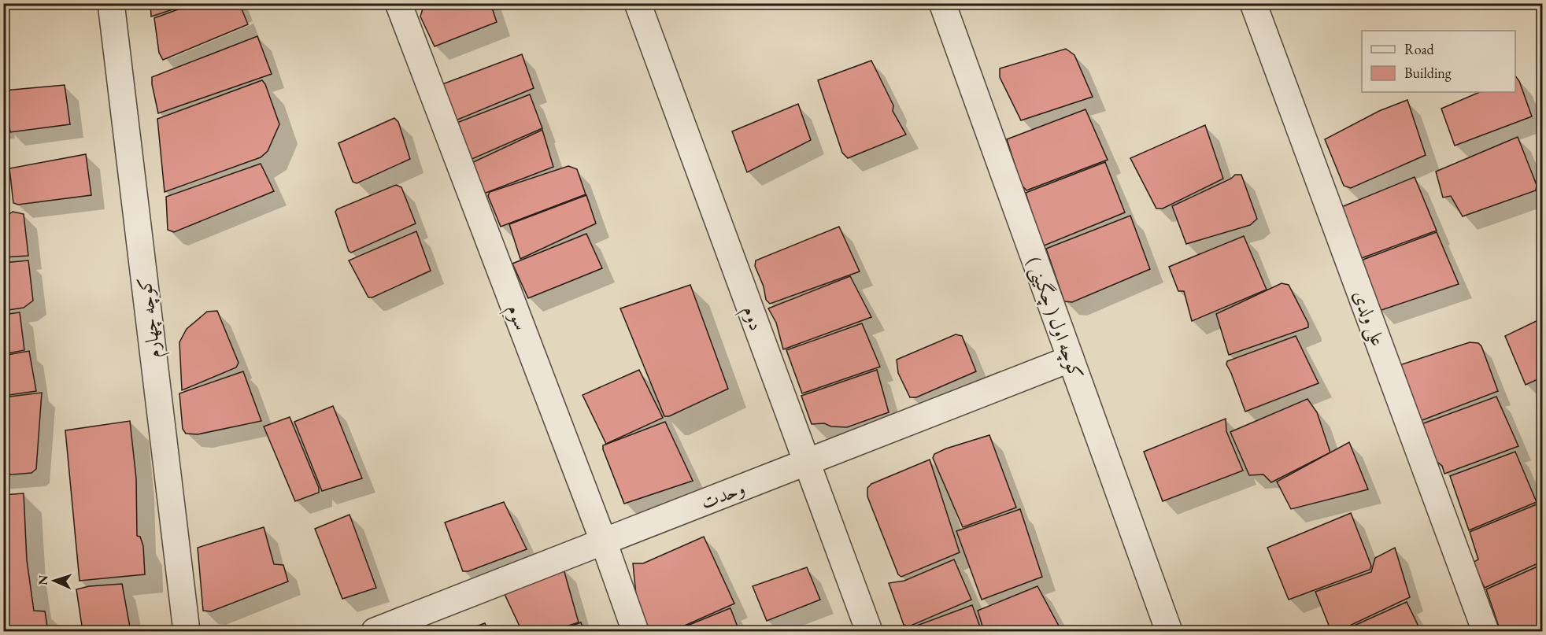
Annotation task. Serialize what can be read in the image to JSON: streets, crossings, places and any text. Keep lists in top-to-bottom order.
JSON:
{
  "streets": {
    "street": [
      "سوم",
      "کوچه چهارم",
      "دوم",
      "کوچه اول ( چگینی )",
      "علی ولدی",
      "وحدت"
    ]
  },
  "crossings": [
    ["سوم", "وحدت"],
    ["دوم", "وحدت"],
    ["کوچه اول ( چگینی )", "وحدت"]
  ],
  "legend": ["Road", "Building"],
  "north": "left"
}
